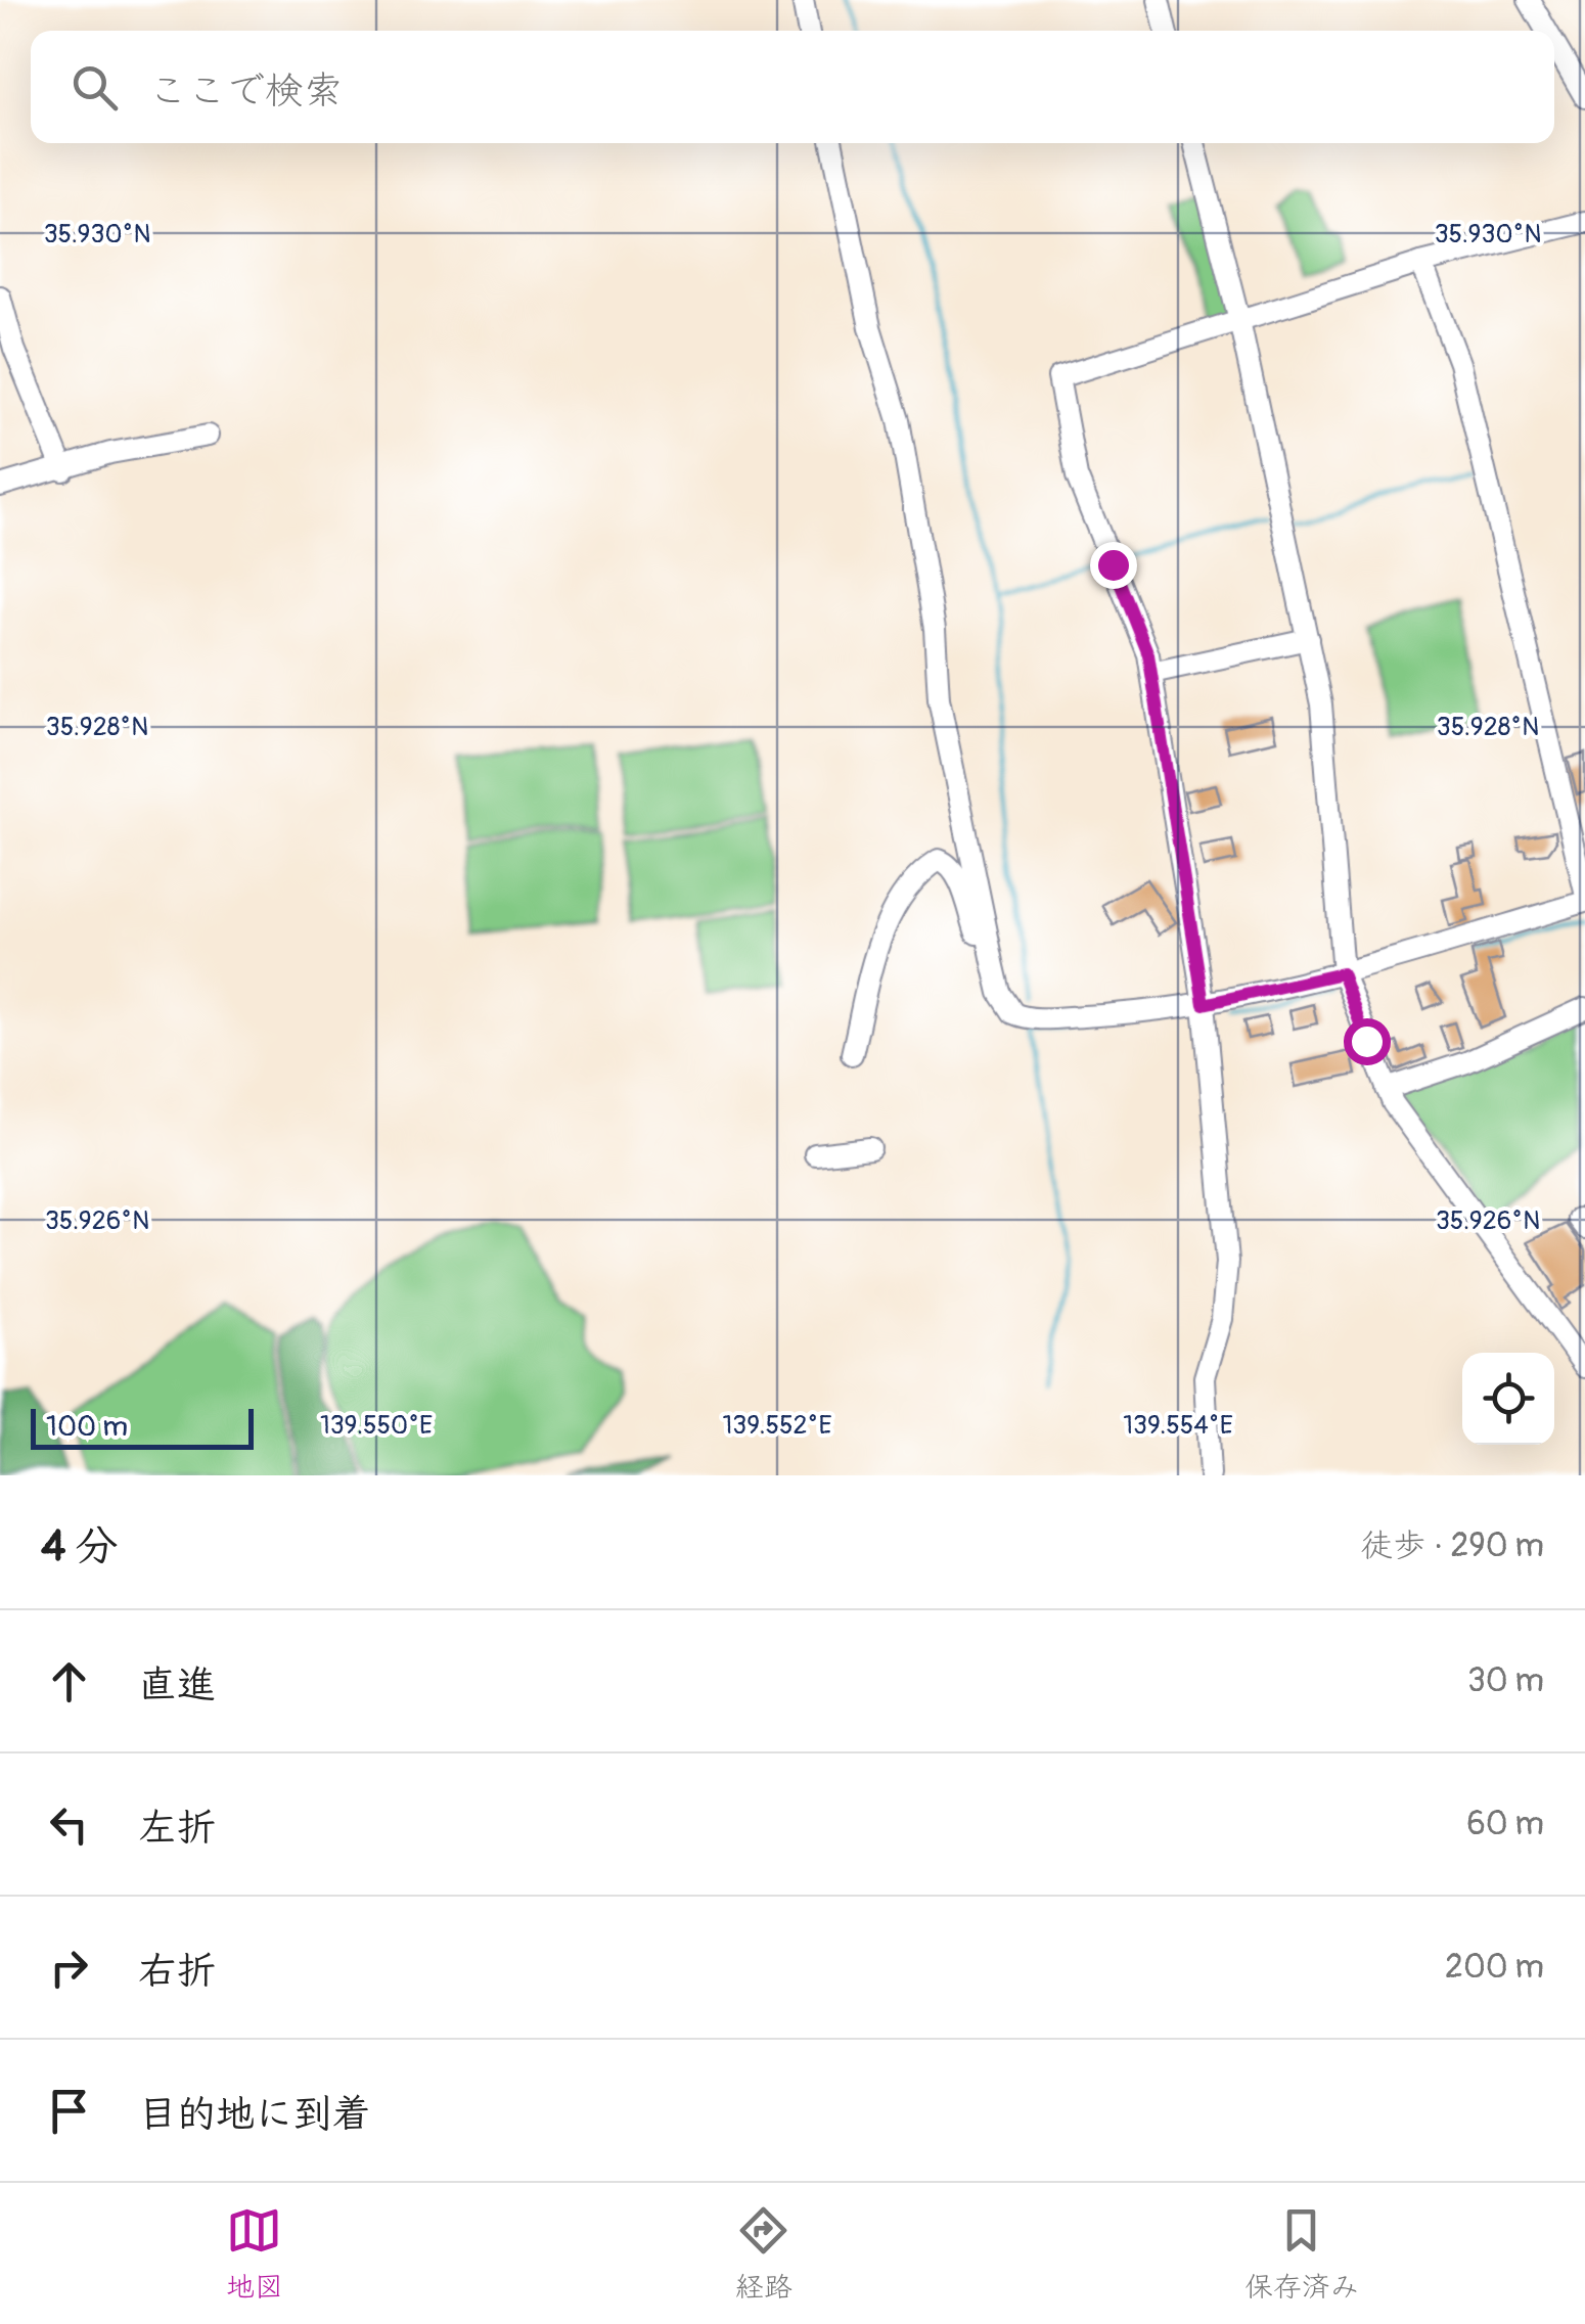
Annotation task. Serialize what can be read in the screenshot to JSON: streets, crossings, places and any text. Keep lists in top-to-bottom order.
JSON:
{
  "scale_bar": "100 m",
  "page": {
    "search": "ここで検索",
    "scale": "100 m",
    "heading": ["4 分", "徒歩 · 290 m"],
    "list": [
      ["直進", "30 m"],
      ["左折", "60 m"],
      ["右折", "200 m"],
      "目的地に到着"
    ],
    "nav": ["地図", "経路", "保存済み"]
  },
  "coordinates": [
    "35.930°N",
    "35.928°N",
    "35.926°N",
    "139.550°E",
    "139.552°E",
    "139.554°E"
  ]
}
